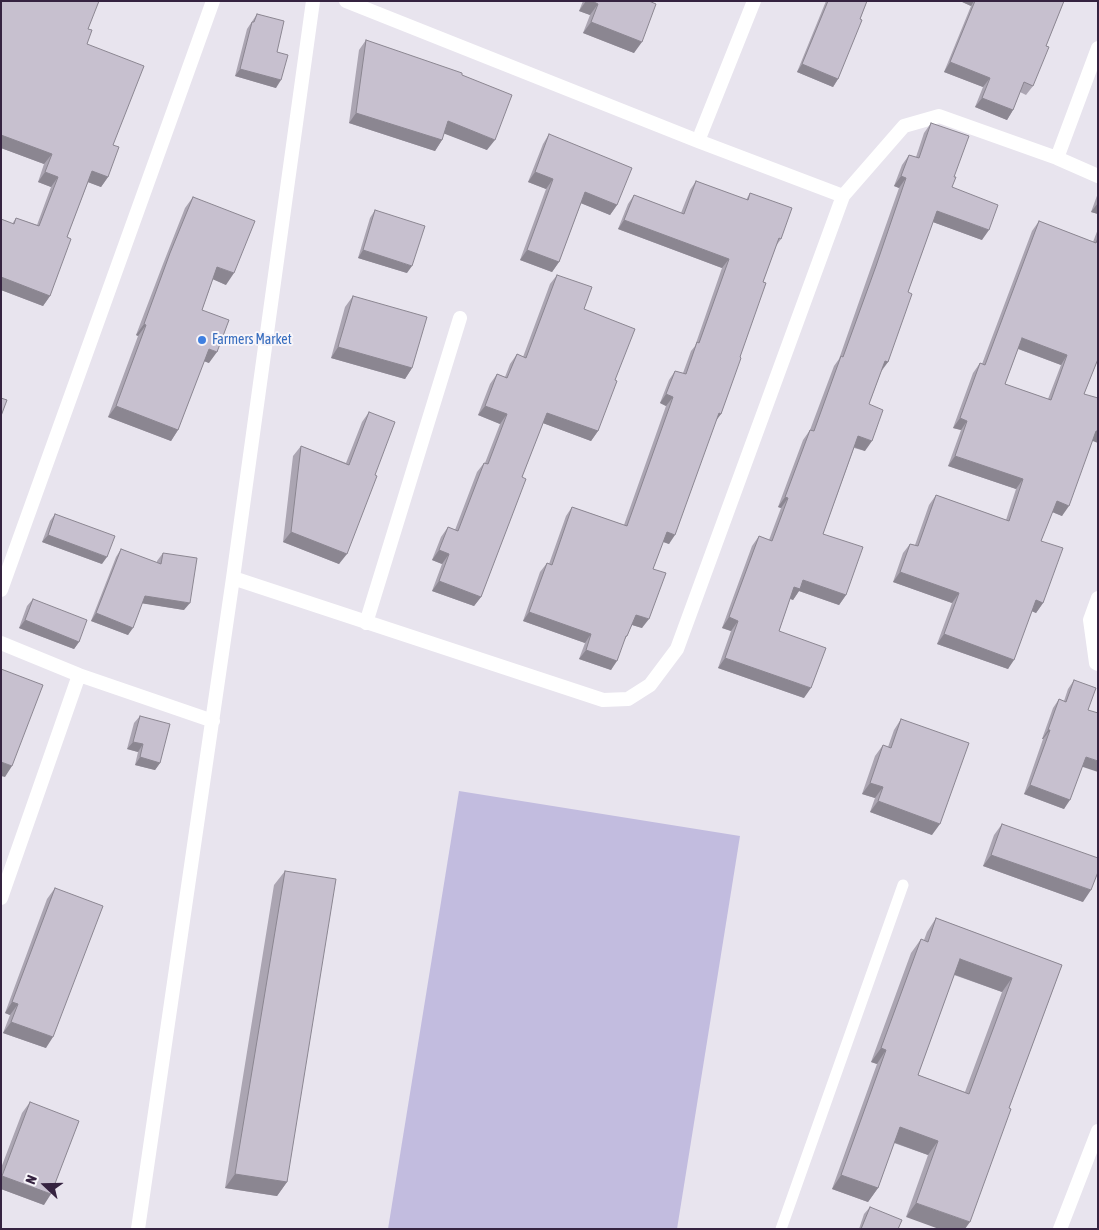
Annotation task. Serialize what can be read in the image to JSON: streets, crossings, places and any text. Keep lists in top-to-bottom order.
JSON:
{
  "places": ["Farmers Market"],
  "north": "left"
}
